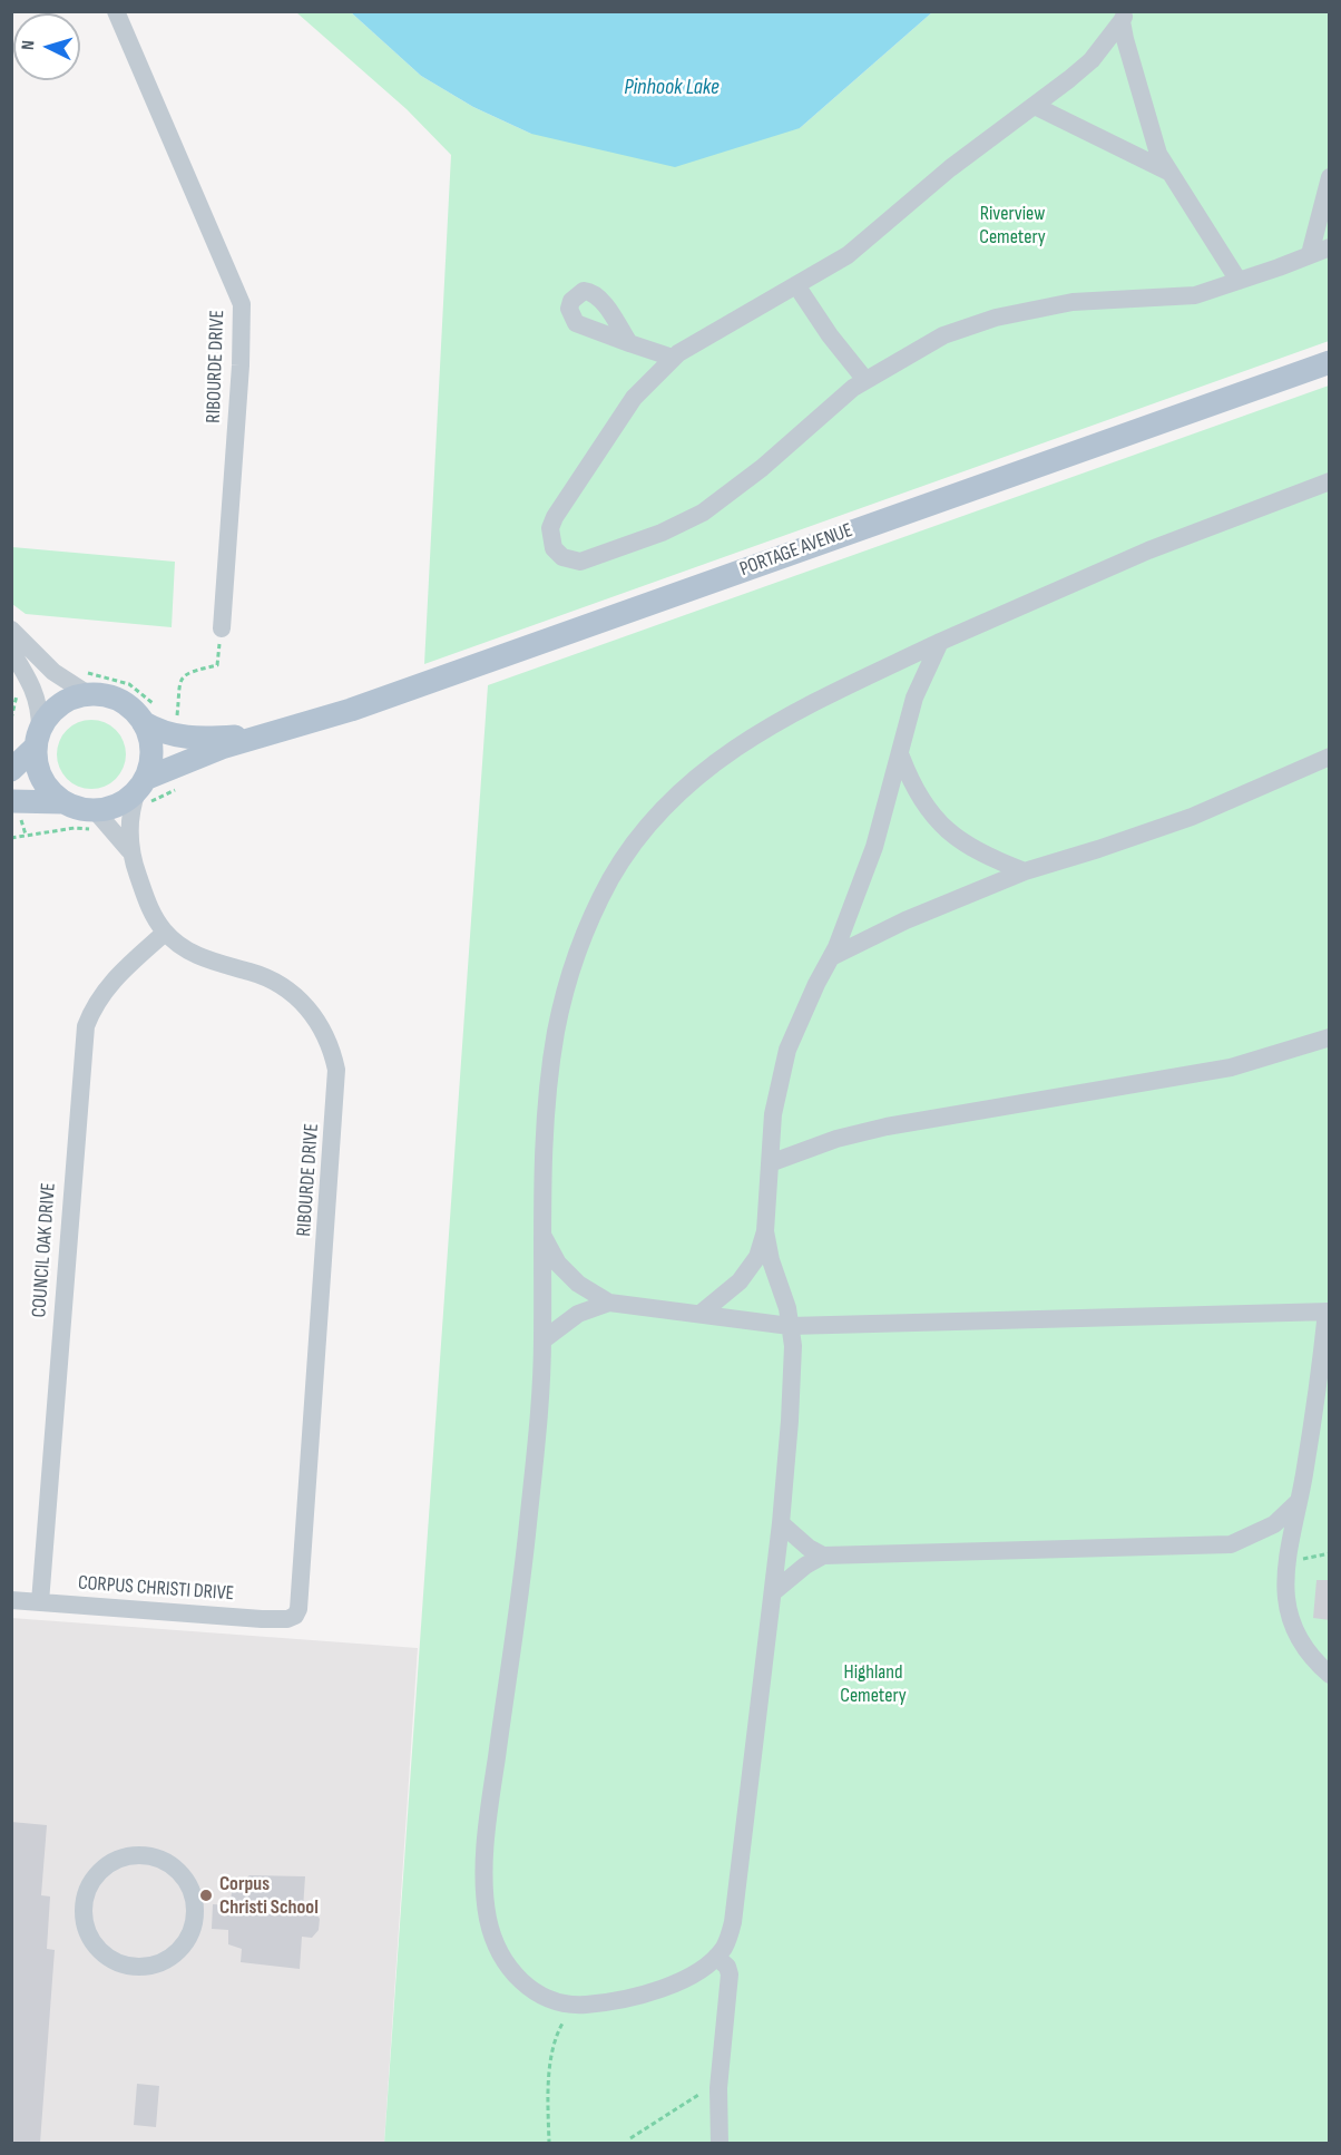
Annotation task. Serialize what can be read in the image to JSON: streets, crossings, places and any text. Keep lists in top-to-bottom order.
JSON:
{
  "streets": {
    "main road": ["PORTAGE AVENUE"],
    "street": ["RIBOURDE DRIVE", "COUNCIL OAK DRIVE", "CORPUS CHRISTI DRIVE"]
  },
  "crossings": [
    ["RIBOURDE DRIVE", "PORTAGE AVENUE"],
    ["RIBOURDE DRIVE", "COUNCIL OAK DRIVE"],
    ["RIBOURDE DRIVE", "CORPUS CHRISTI DRIVE"],
    ["COUNCIL OAK DRIVE", "CORPUS CHRISTI DRIVE"]
  ],
  "water": ["Pinhook Lake"],
  "parks": ["Riverview Cemetery", "Highland Cemetery"],
  "places": ["Corpus Christi School"],
  "north": "left"
}
